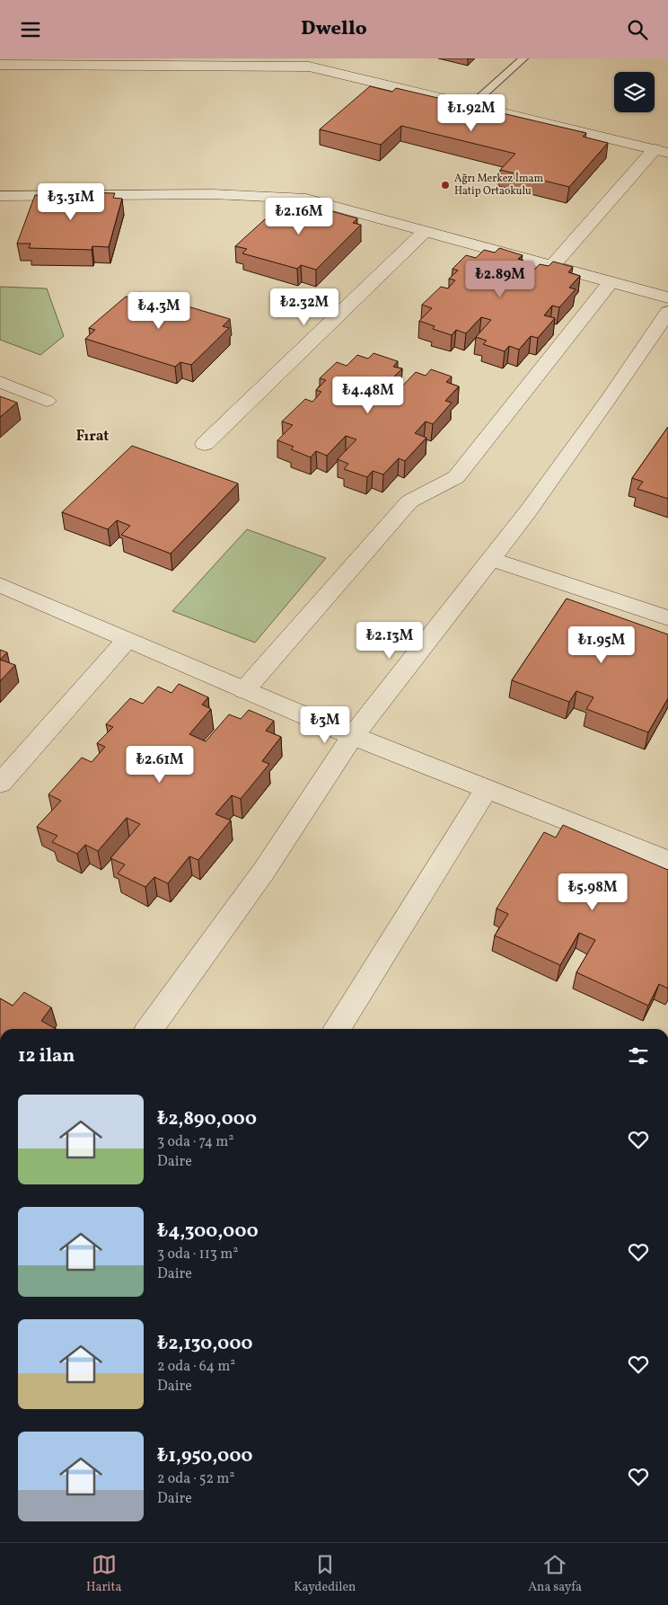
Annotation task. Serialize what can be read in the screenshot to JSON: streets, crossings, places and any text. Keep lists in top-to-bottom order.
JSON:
{
  "districts": ["Fırat"],
  "places": ["Ağrı Merkez İmam Hatip Ortaokulu"],
  "page": {
    "header": "Dwello",
    "price": [
      "₺1.92M",
      "₺3.31M",
      "₺2.16M",
      "₺2.89M",
      "₺2.32M",
      "₺4.3M",
      "₺4.48M",
      "₺2.13M",
      "₺1.95M",
      "₺3M",
      "₺2.61M",
      "₺5.98M"
    ],
    "heading": "12 ilan",
    "list": [
      {
        "name": "₺2,890,000",
        "note": "3 oda · 74 m² · Daire"
      },
      {
        "name": "₺4,300,000",
        "note": "3 oda · 113 m² · Daire"
      },
      {
        "name": "₺2,130,000",
        "note": "2 oda · 64 m² · Daire"
      },
      {
        "name": "₺1,950,000",
        "note": "2 oda · 52 m² · Daire"
      }
    ],
    "tabs": ["Harita", "Kaydedilen", "Ana sayfa"]
  }
}
